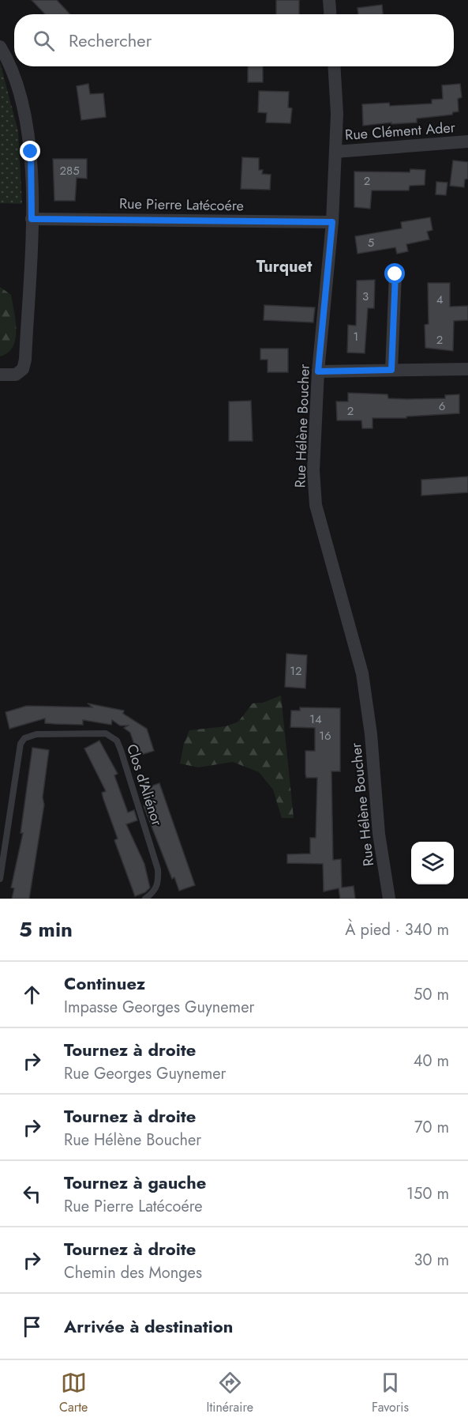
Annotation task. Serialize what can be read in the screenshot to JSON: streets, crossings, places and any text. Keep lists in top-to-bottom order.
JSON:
{
  "streets": {
    "street": ["Rue Clément Ader", "Rue Pierre Latécoére", "Rue Hélène Boucher"],
    "lane": ["Clos d'Aliénor"]
  },
  "crossings": [
    ["Rue Clément Ader", "Rue Hélène Boucher"],
    ["Rue Pierre Latécoére", "Rue Hélène Boucher"]
  ],
  "districts": ["Turquet"],
  "house_numbers": [
    "285",
    "2",
    "5",
    "3",
    "4",
    "1",
    "2",
    "6",
    "2",
    "12",
    "14",
    "16"
  ],
  "page": {
    "search": "Rechercher",
    "heading": ["5 min", "À pied · 340 m"],
    "list": [
      ["Continuez", "Impasse Georges Guynemer", "50 m"],
      ["Tournez à droite", "Rue Georges Guynemer", "40 m"],
      ["Tournez à droite", "Rue Hélène Boucher", "70 m"],
      ["Tournez à gauche", "Rue Pierre Latécoére", "150 m"],
      ["Tournez à droite", "Chemin des Monges", "30 m"],
      "Arrivée à destination"
    ],
    "nav": ["Carte", "Itinéraire", "Favoris"]
  }
}
